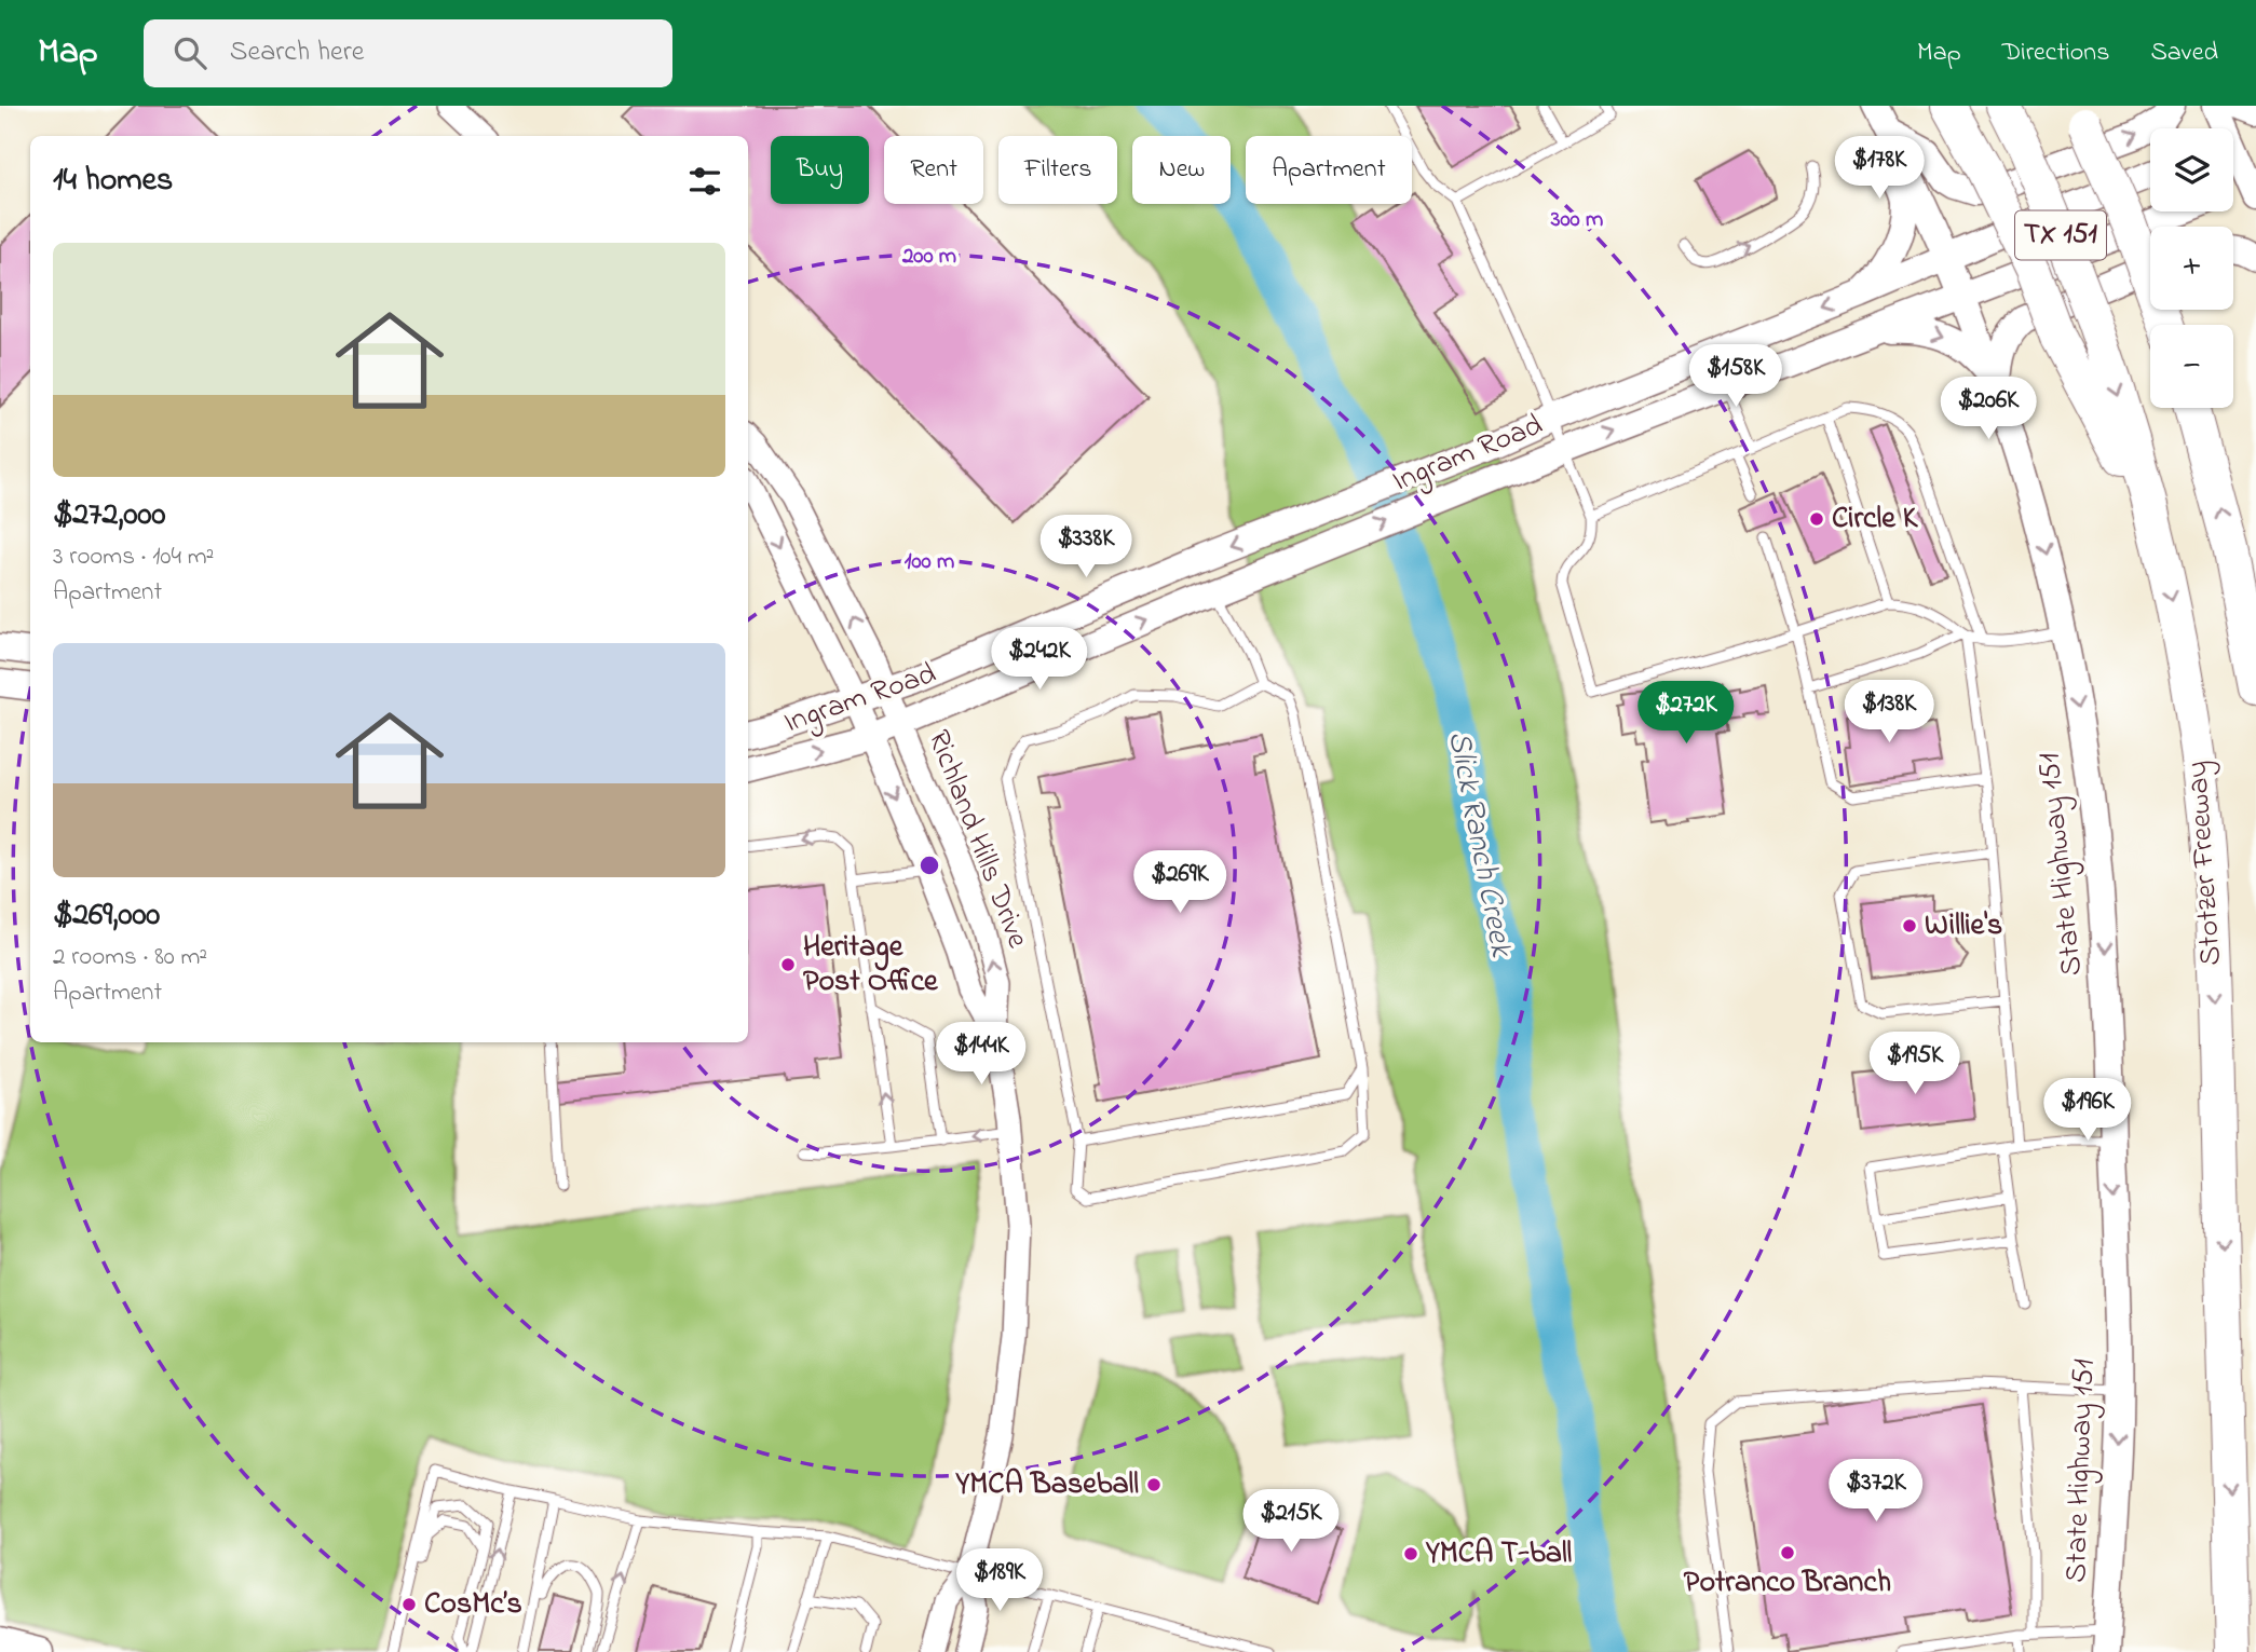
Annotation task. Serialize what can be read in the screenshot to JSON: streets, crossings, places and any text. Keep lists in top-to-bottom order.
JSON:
{
  "streets": {
    "highway": ["TX 151", "Stotzer Freeway"],
    "main road": ["Ingram Road", "State Highway 151"],
    "street": ["Richland Hills Drive"]
  },
  "crossings": [
    ["Ingram Road", "Richland Hills Drive"],
    ["Ingram Road", "State Highway 151"]
  ],
  "one_way": ["State Highway 151"],
  "water": ["Slick Ranch Creek"],
  "places": [
    "Circle K",
    "Willie's",
    "Heritage Post Office",
    "YMCA Baseball",
    "Potranco Branch",
    "YMCA T-ball",
    "CosMc’s"
  ],
  "page": {
    "header": "Map",
    "search": "Search here",
    "nav": ["Map", "Directions", "Saved"],
    "map_buttons": ["+", "−"],
    "price": [
      "$178K",
      "$158K",
      "$206K",
      "$338K",
      "$242K",
      "$138K",
      "$272K",
      "$269K",
      "$144K",
      "$195K",
      "$196K",
      "$372K",
      "$215K",
      "$189K"
    ],
    "chip": [
      "Buy",
      "Rent",
      "Filters",
      "New",
      "Apartment"
    ],
    "heading": "14 homes",
    "list": [
      {
        "name": "$272,000",
        "note": "3 rooms · 104 m² · Apartment"
      },
      {
        "name": "$269,000",
        "note": "2 rooms · 80 m² · Apartment"
      }
    ]
  },
  "rings": ["300 m", "200 m", "100 m"]
}
